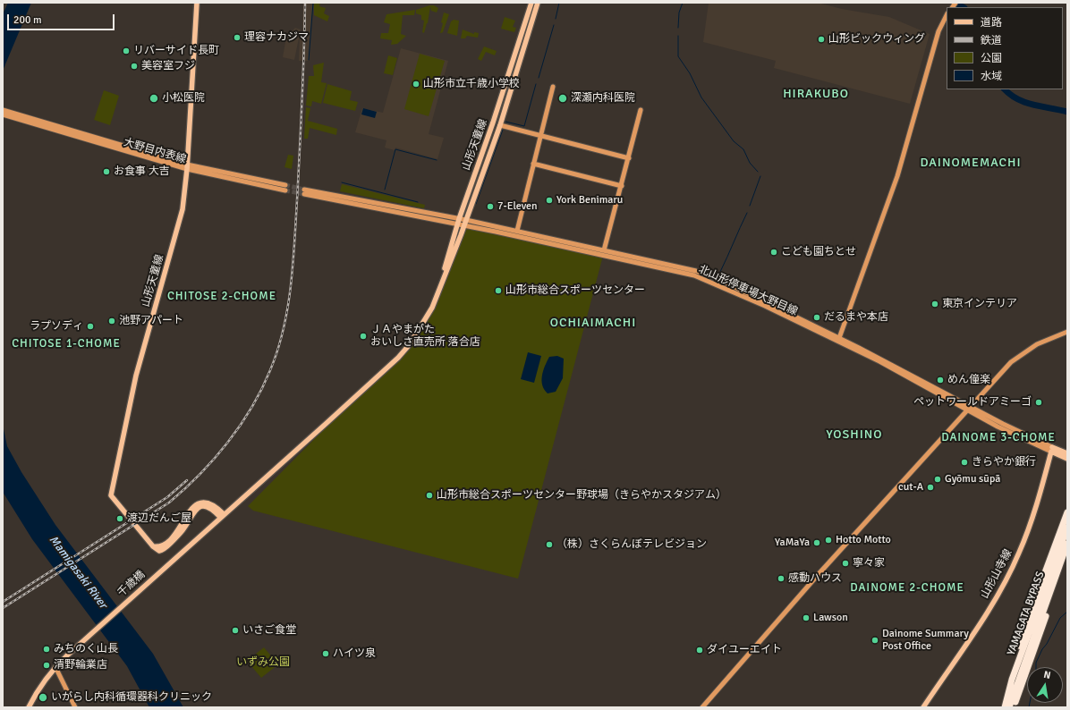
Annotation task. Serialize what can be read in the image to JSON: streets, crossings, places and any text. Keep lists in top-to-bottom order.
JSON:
{
  "streets": {
    "highway": ["YAMAGATA BYPASS"],
    "main road": [
      "山形天童線",
      "大野目内表線",
      "北山形停車場大野目線",
      "山形山寺線",
      "千歳橋"
    ]
  },
  "crossings": [
    ["山形天童線", "大野目内表線"],
    ["山形天童線", "北山形停車場大野目線"],
    ["山形天童線", "千歳橋"]
  ],
  "districts": [
    "HIRAKUBO",
    "DAINOMEMACHI",
    "CHITOSE 2-CHOME",
    "OCHIAIMACHI",
    "CHITOSE 1-CHOME",
    "YOSHINO",
    "DAINOME 3-CHOME",
    "DAINOME 2-CHOME"
  ],
  "water": ["Mamigasaki River"],
  "parks": ["いずみ公園"],
  "places": [
    "理容ナカジマ",
    "山形ビックウィング",
    "リバーサイド長町",
    "美容室フジ",
    "山形市立千歳小学校",
    "小松医院",
    "深瀬内科医院",
    "お食事 大吉",
    "York Benimaru",
    "7-Eleven",
    "こども園ちとせ",
    "山形市総合スポーツセンター",
    "東京インテリア",
    "だるまや本店",
    "池野アパート",
    "ラプソディ",
    "ＪＡやまがた おいしさ直売所 落合店",
    "めん僮楽",
    "ペットワールドアミーゴ",
    "きらやか銀行",
    "Gyōmu sūpā",
    "cut-A",
    "山形市総合スポーツセンター野球場（きらやかスタジアム）",
    "渡辺だんご屋",
    "Hotto Motto",
    "YaMaYa",
    "（株）さくらんぼテレビジョン",
    "寧々家",
    "感動ハウス",
    "Lawson",
    "いさご食堂",
    "Dainome Summary Post Office",
    "みちのく山長",
    "ダイユーエイト",
    "ハイツ泉",
    "清野輪業店",
    "いがらし内科循環器科クリニック"
  ],
  "legend": [
    "道路",
    "鉄道",
    "公園",
    "水域"
  ],
  "scale_bar": "200 m",
  "north": "top"
}
